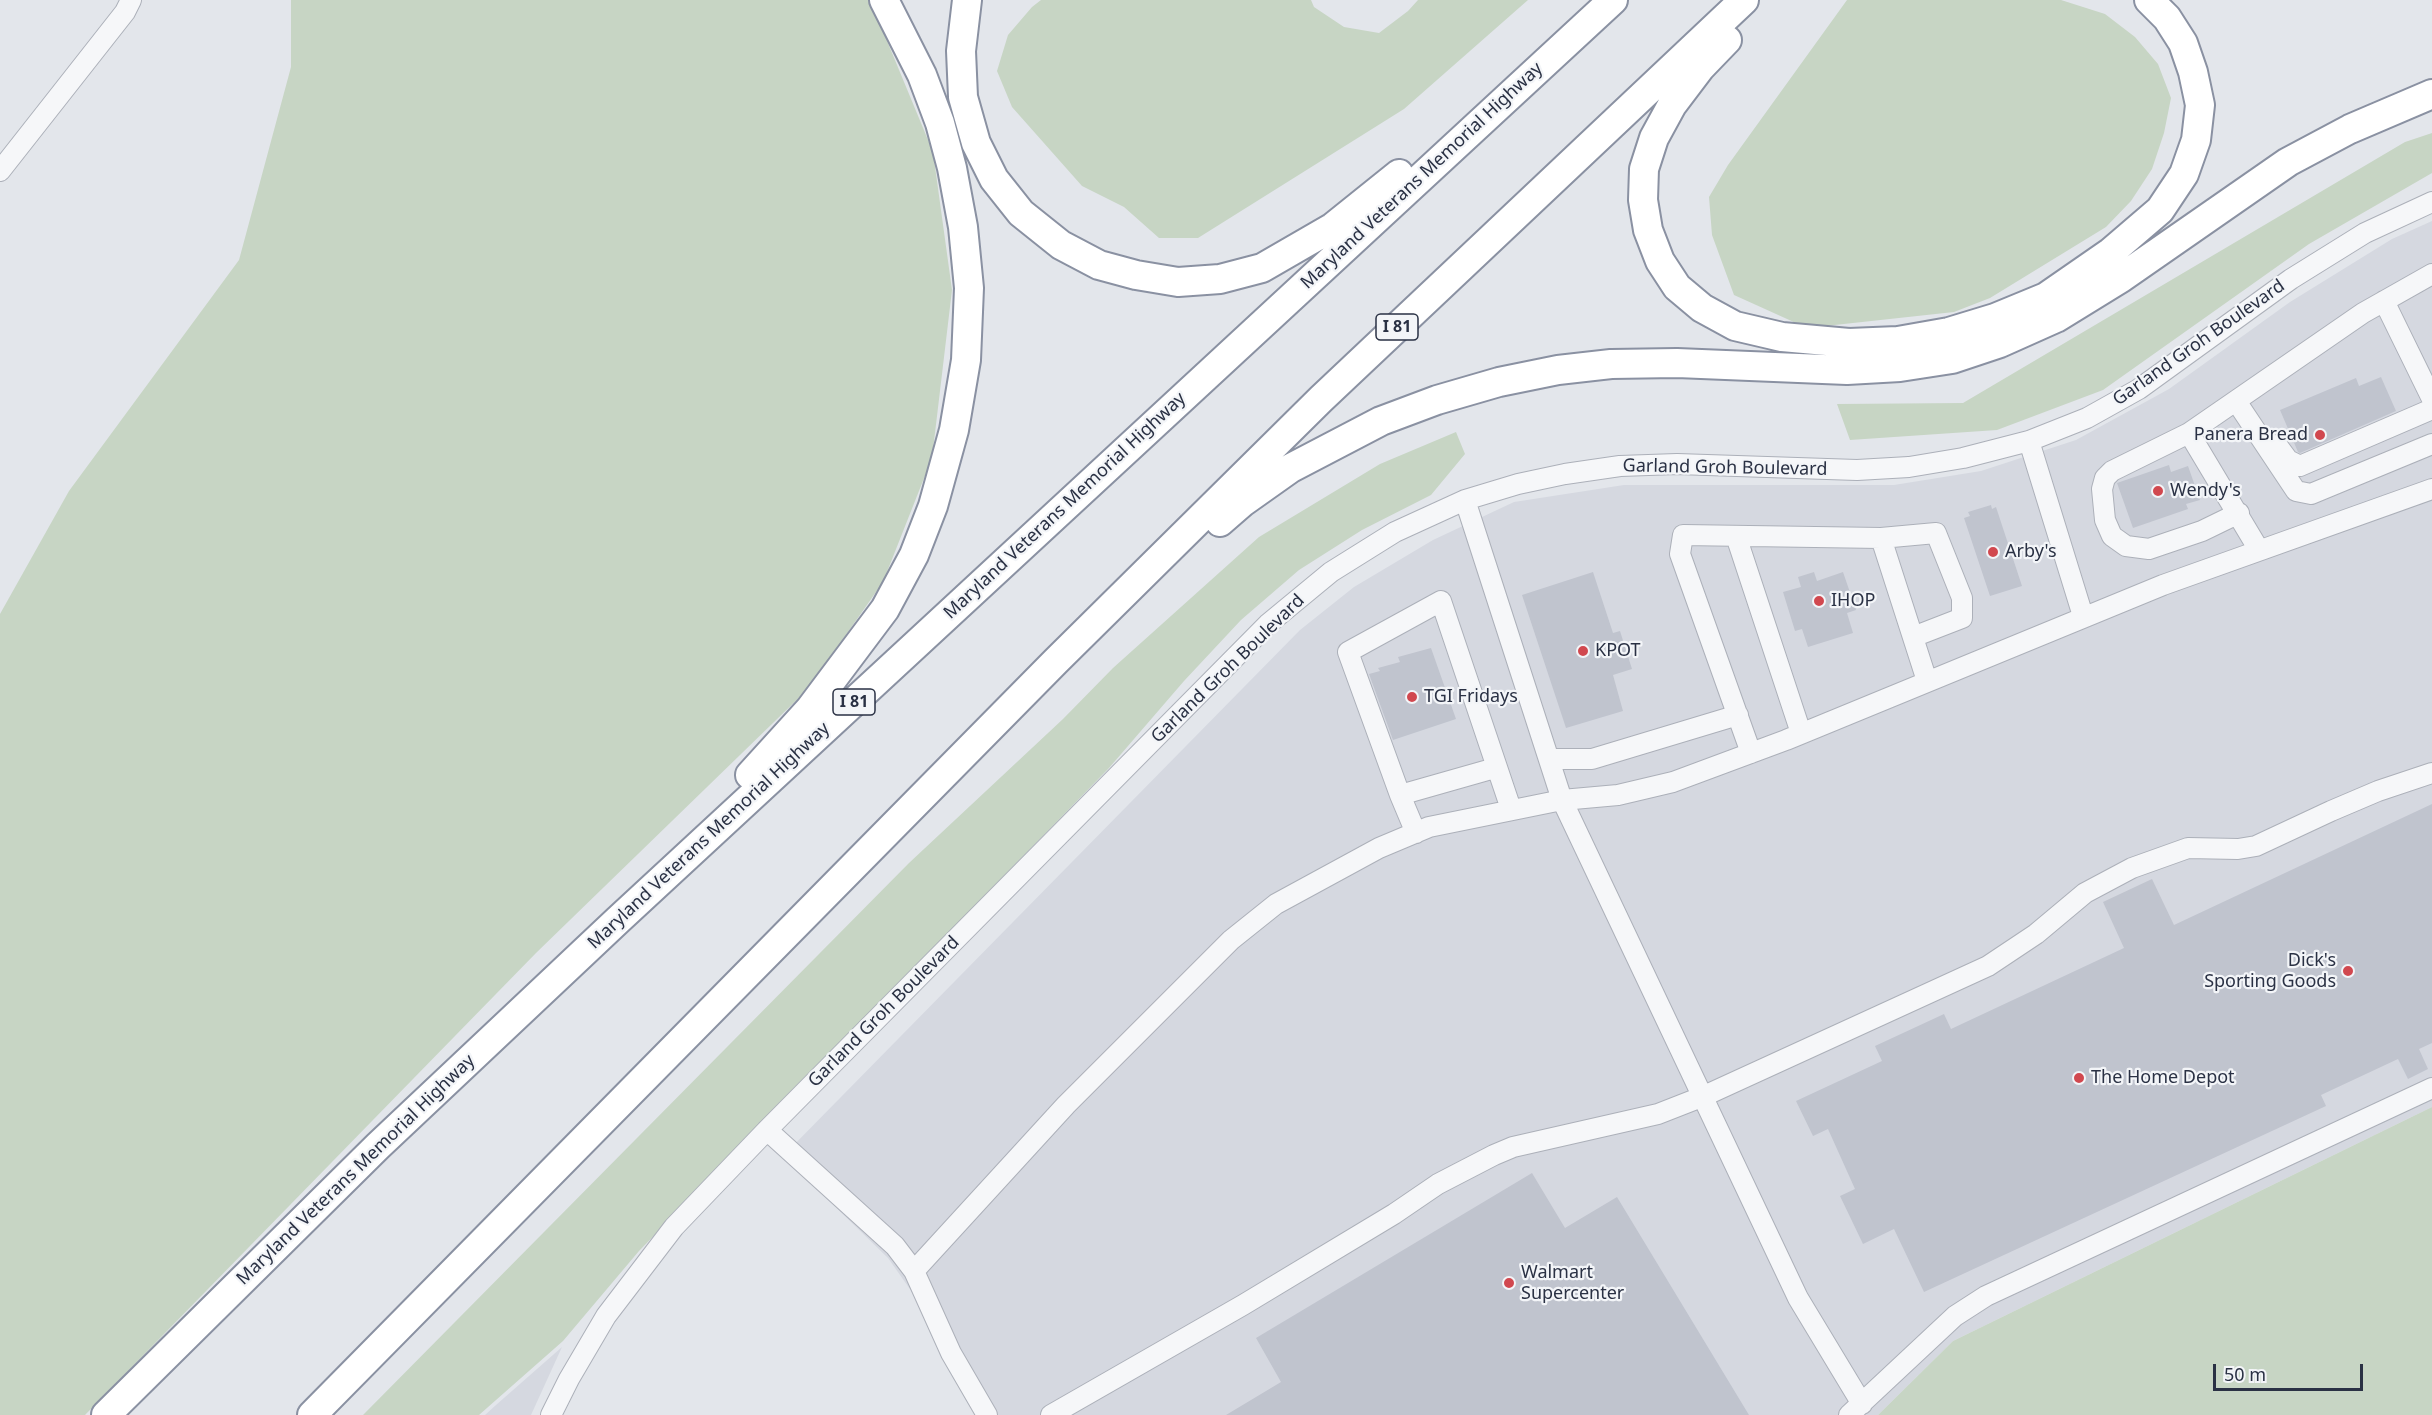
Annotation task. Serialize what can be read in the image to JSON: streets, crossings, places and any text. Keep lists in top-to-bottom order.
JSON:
{
  "streets": {
    "highway": ["Maryland Veterans Memorial Highway", "I 81"],
    "street": ["Garland Groh Boulevard"]
  },
  "places": [
    "Panera Bread",
    "Wendy's",
    "Arby's",
    "IHOP",
    "KPOT",
    "TGI Fridays",
    "Dick's Sporting Goods",
    "The Home Depot",
    "Walmart Supercenter"
  ],
  "scale_bar": "50 m"
}
